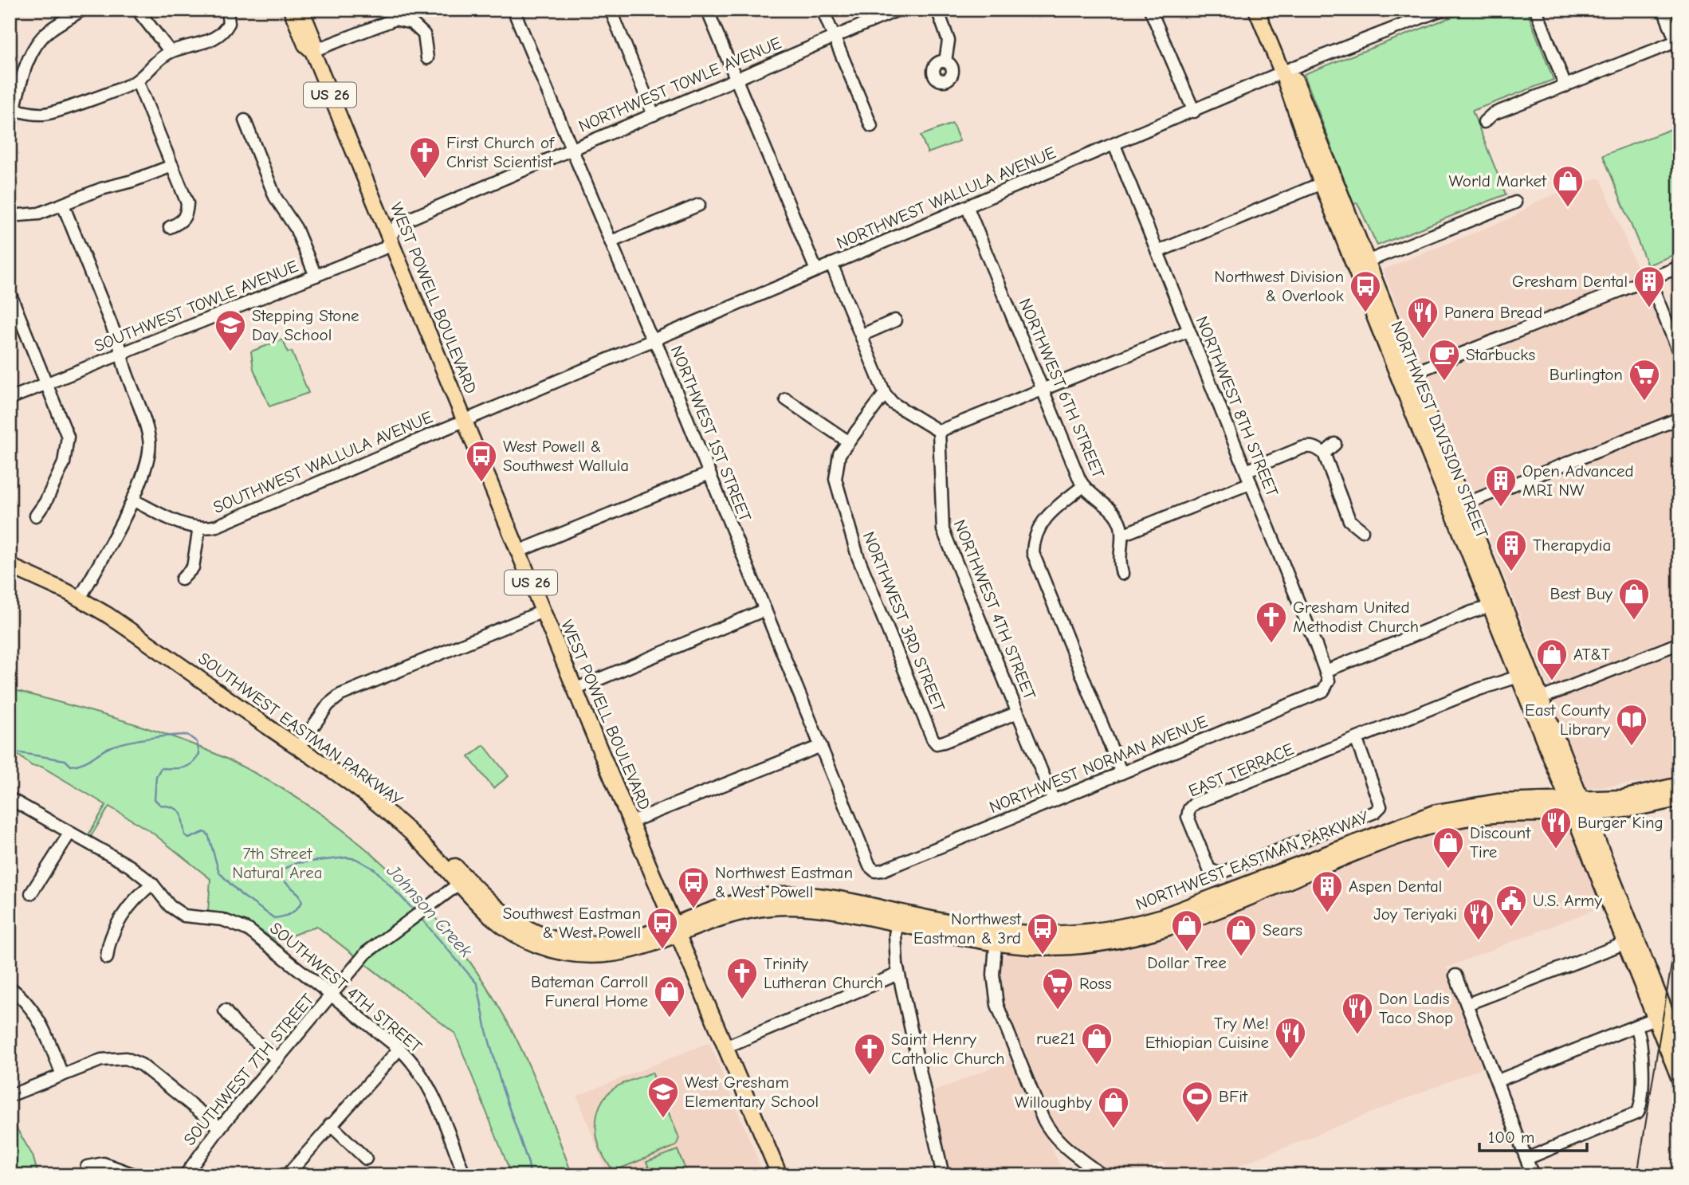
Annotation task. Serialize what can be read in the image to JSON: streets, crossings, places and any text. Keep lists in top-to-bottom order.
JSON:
{
  "streets": {
    "main road": [
      "US 26",
      "WEST POWELL BOULEVARD",
      "NORTHWEST DIVISION STREET",
      "SOUTHWEST EASTMAN PARKWAY",
      "NORTHWEST EASTMAN PARKWAY"
    ],
    "street": [
      "NORTHWEST TOWLE AVENUE",
      "NORTHWEST WALLULA AVENUE",
      "SOUTHWEST TOWLE AVENUE",
      "NORTHWEST 6TH STREET",
      "NORTHWEST 8TH STREET",
      "NORTHWEST 1ST STREET",
      "SOUTHWEST WALLULA AVENUE",
      "NORTHWEST 4TH STREET",
      "NORTHWEST 3RD STREET",
      "NORTHWEST NORMAN AVENUE",
      "EAST TERRACE",
      "SOUTHWEST 4TH STREET",
      "SOUTHWEST 7TH STREET"
    ]
  },
  "crossings": [
    ["NORTHWEST TOWLE AVENUE", "WEST POWELL BOULEVARD"],
    ["NORTHWEST TOWLE AVENUE", "SOUTHWEST TOWLE AVENUE"],
    ["NORTHWEST TOWLE AVENUE", "NORTHWEST 1ST STREET"],
    ["NORTHWEST WALLULA AVENUE", "WEST POWELL BOULEVARD"],
    ["NORTHWEST WALLULA AVENUE", "NORTHWEST 6TH STREET"],
    ["NORTHWEST WALLULA AVENUE", "NORTHWEST 8TH STREET"],
    ["NORTHWEST WALLULA AVENUE", "NORTHWEST DIVISION STREET"],
    ["NORTHWEST WALLULA AVENUE", "NORTHWEST 1ST STREET"],
    ["NORTHWEST WALLULA AVENUE", "SOUTHWEST WALLULA AVENUE"],
    ["WEST POWELL BOULEVARD", "SOUTHWEST TOWLE AVENUE"],
    ["WEST POWELL BOULEVARD", "SOUTHWEST WALLULA AVENUE"],
    ["WEST POWELL BOULEVARD", "SOUTHWEST EASTMAN PARKWAY"],
    ["WEST POWELL BOULEVARD", "NORTHWEST EASTMAN PARKWAY"],
    ["NORTHWEST 8TH STREET", "NORTHWEST NORMAN AVENUE"],
    ["NORTHWEST DIVISION STREET", "NORTHWEST NORMAN AVENUE"],
    ["NORTHWEST DIVISION STREET", "EAST TERRACE"],
    ["NORTHWEST DIVISION STREET", "NORTHWEST EASTMAN PARKWAY"],
    ["NORTHWEST 1ST STREET", "NORTHWEST NORMAN AVENUE"],
    ["NORTHWEST 4TH STREET", "NORTHWEST 3RD STREET"],
    ["NORTHWEST 4TH STREET", "NORTHWEST NORMAN AVENUE"],
    ["SOUTHWEST EASTMAN PARKWAY", "NORTHWEST EASTMAN PARKWAY"],
    ["SOUTHWEST EASTMAN PARKWAY", "SOUTHWEST 7TH STREET"],
    ["SOUTHWEST 4TH STREET", "SOUTHWEST 7TH STREET"]
  ],
  "water": ["Johnson Creek"],
  "parks": ["7th Street Natural Area"],
  "places": {
    "church": [
      "First Church of Christ Scientist",
      "Gresham United Methodist Church",
      "Trinity Lutheran Church",
      "Saint Henry Catholic Church"
    ],
    "shop": [
      "World Market",
      "Best Buy",
      "AT&T",
      "Discount Tire",
      "Dollar Tree",
      "Sears",
      "Bateman Carroll Funeral Home",
      "rue21",
      "Willoughby"
    ],
    "building": [
      "Gresham Dental",
      "Open Advanced MRI NW",
      "Therapydia",
      "Aspen Dental"
    ],
    "bus stop": [
      "Northwest Division & Overlook",
      "West Powell & Southwest Wallula",
      "Northwest Eastman & West Powell",
      "Southwest Eastman & West Powell",
      "Northwest Eastman & 3rd"
    ],
    "restaurant": [
      "Panera Bread",
      "Burger King",
      "Joy Teriyaki",
      "Don Ladis Taco Shop",
      "Try Me! Ethiopian Cuisine"
    ],
    "school or university": ["Stepping Stone Day School", "West Gresham Elementary School"],
    "cafe": ["Starbucks"],
    "supermarket": ["Burlington", "Ross"],
    "library": ["East County Library"],
    "public building": ["U.S. Army"],
    "sports": ["BFit"]
  },
  "scale_bar": "100 m"
}
